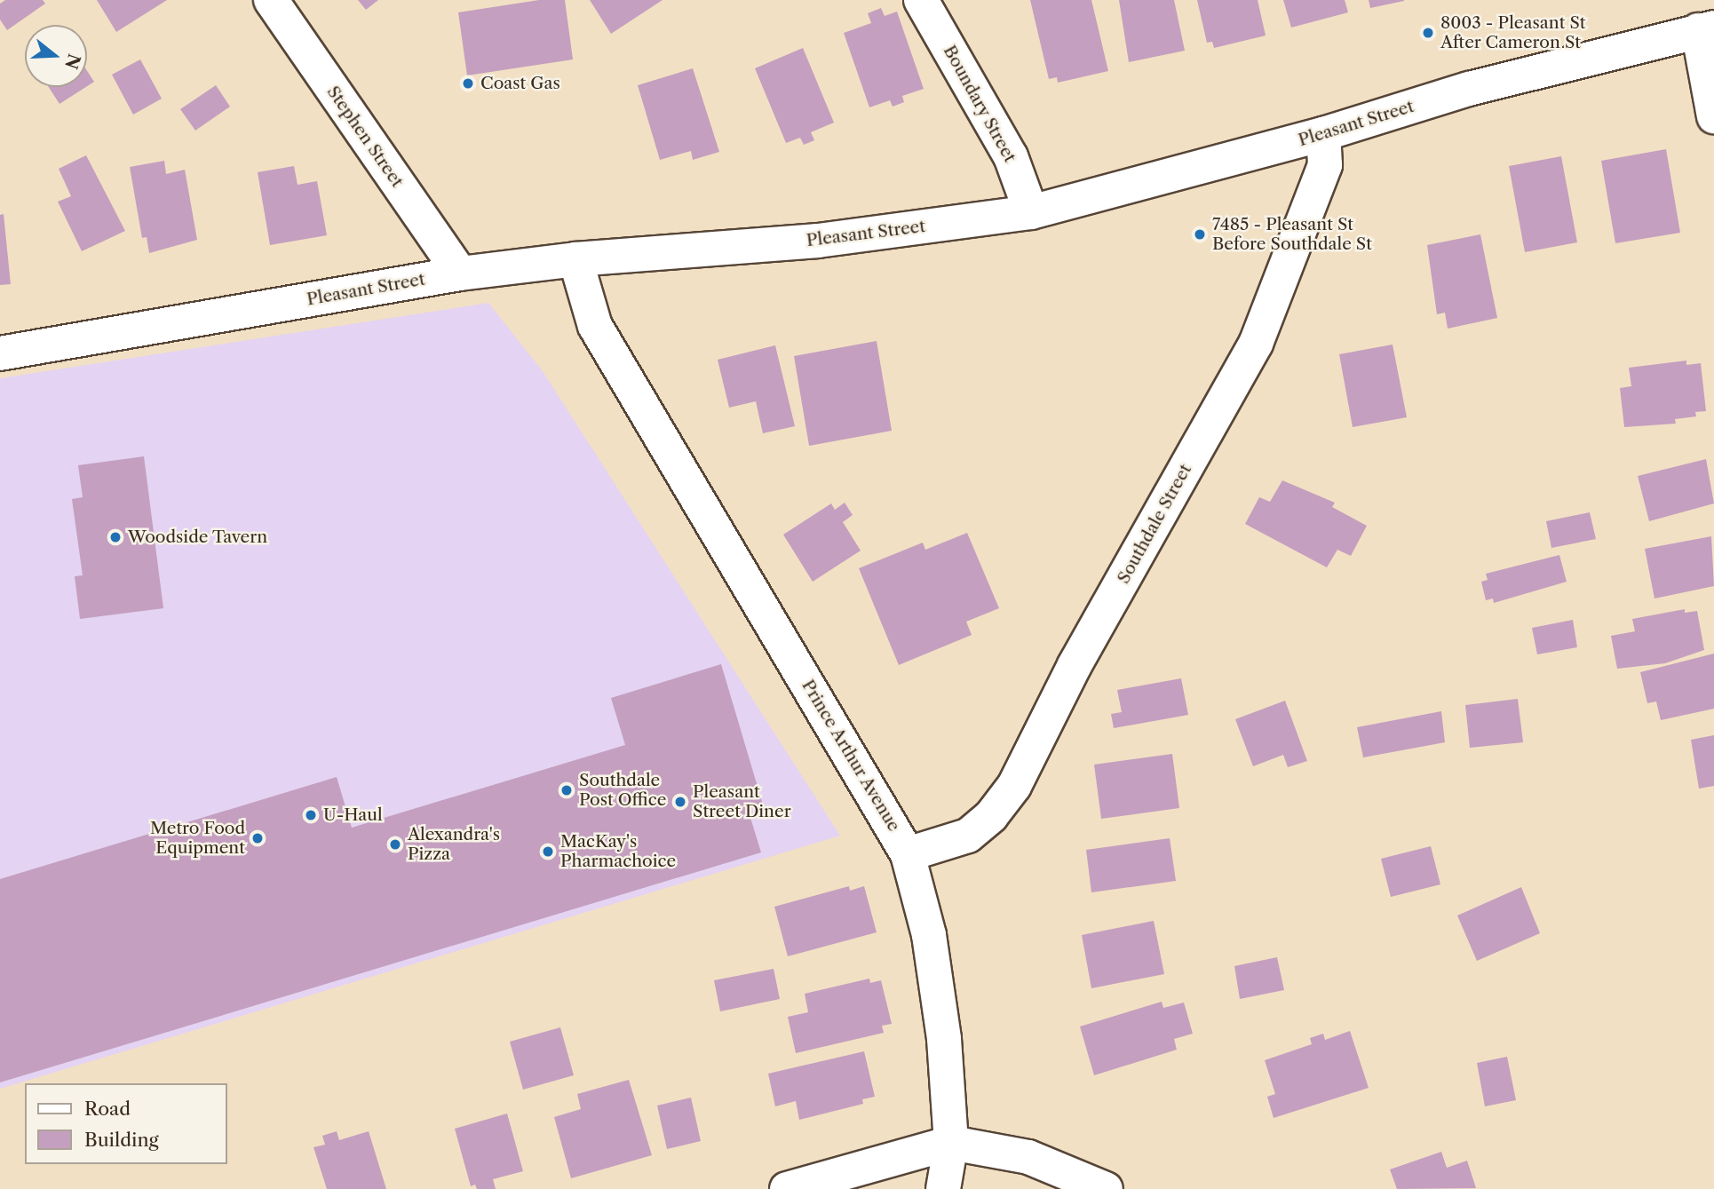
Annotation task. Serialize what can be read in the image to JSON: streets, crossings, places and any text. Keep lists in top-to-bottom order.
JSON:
{
  "streets": {
    "street": [
      "Boundary Street",
      "Pleasant Street",
      "Stephen Street",
      "Southdale Street",
      "Prince Arthur Avenue"
    ]
  },
  "crossings": [
    ["Boundary Street", "Pleasant Street"],
    ["Pleasant Street", "Stephen Street"],
    ["Pleasant Street", "Southdale Street"],
    ["Pleasant Street", "Prince Arthur Avenue"],
    ["Southdale Street", "Prince Arthur Avenue"]
  ],
  "places": [
    "8003 - Pleasant St After Cameron St",
    "Coast Gas",
    "7485 - Pleasant St Before Southdale St",
    "Woodside Tavern",
    "Southdale Post Office",
    "Pleasant Street Diner",
    "U-Haul",
    "Metro Food Equipment",
    "Alexandra's Pizza",
    "MacKay's Pharmachoice"
  ],
  "legend": ["Road", "Building"],
  "north": "right"
}
